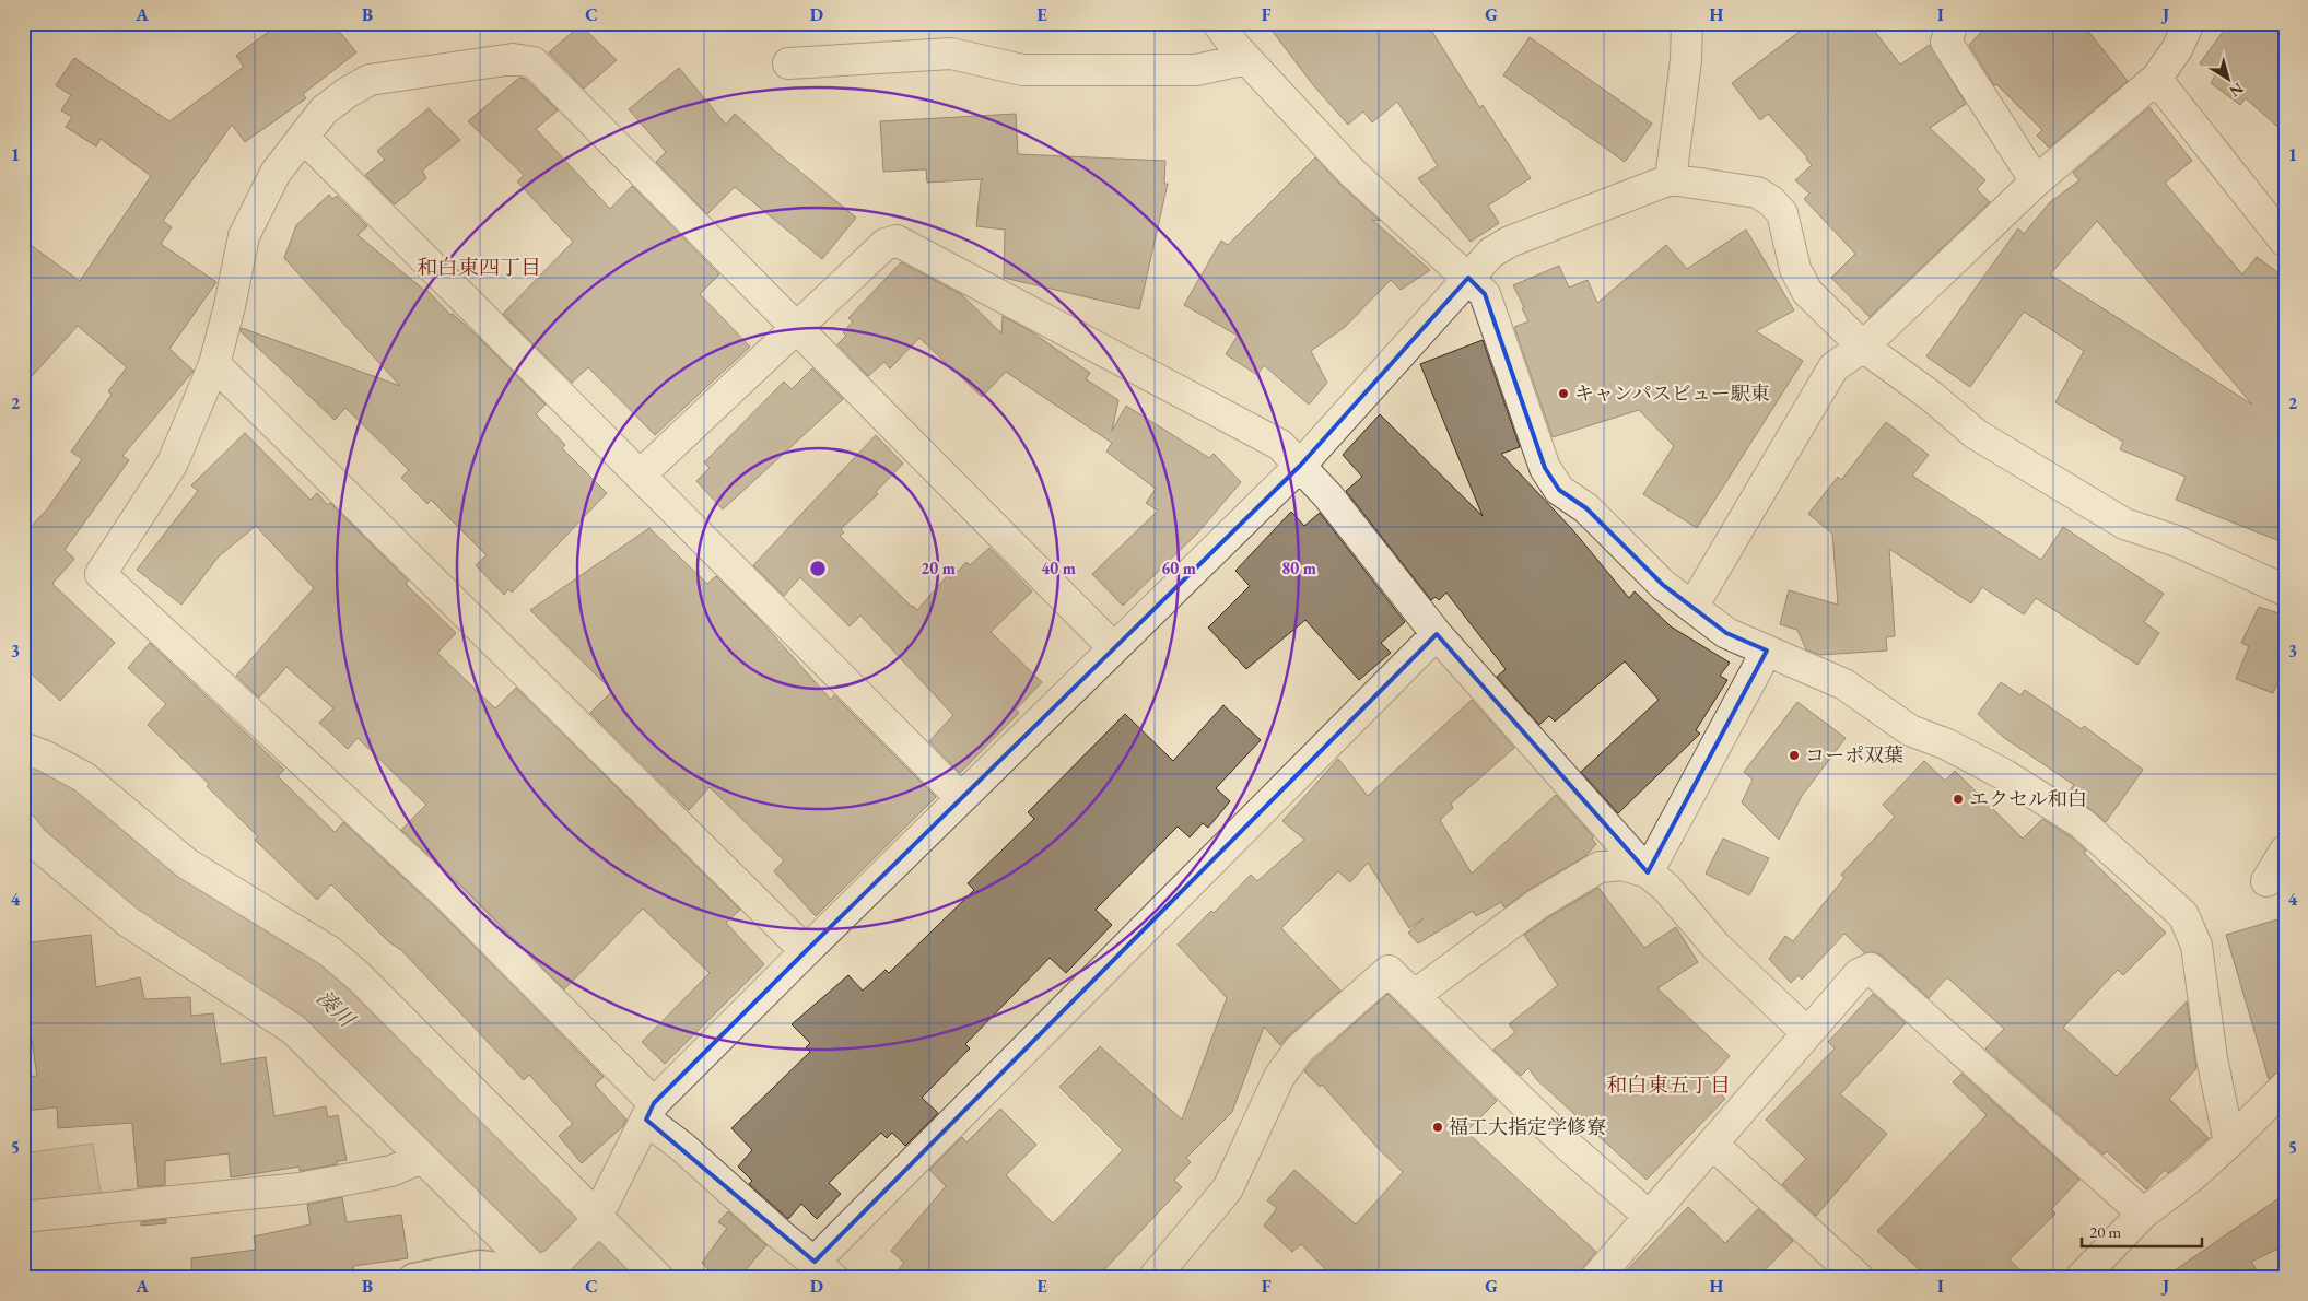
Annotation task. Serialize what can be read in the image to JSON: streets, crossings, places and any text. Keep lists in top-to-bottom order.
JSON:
{
  "districts": ["和白東四丁目", "和白東五丁目"],
  "water": ["湊川"],
  "places": [
    "キャンパスビュー駅東",
    "コーポ双葉",
    "エクセル和白",
    "福工大指定学修寮"
  ],
  "scale_bar": "20 m",
  "north": "bottom right",
  "grid": {
    "columns": [
      "A",
      "B",
      "C",
      "D",
      "E",
      "F",
      "G",
      "H",
      "I",
      "J"
    ],
    "rows": [
      "1",
      "2",
      "3",
      "4",
      "5"
    ]
  },
  "rings": [
    "20 m",
    "40 m",
    "60 m",
    "80 m"
  ]
}
